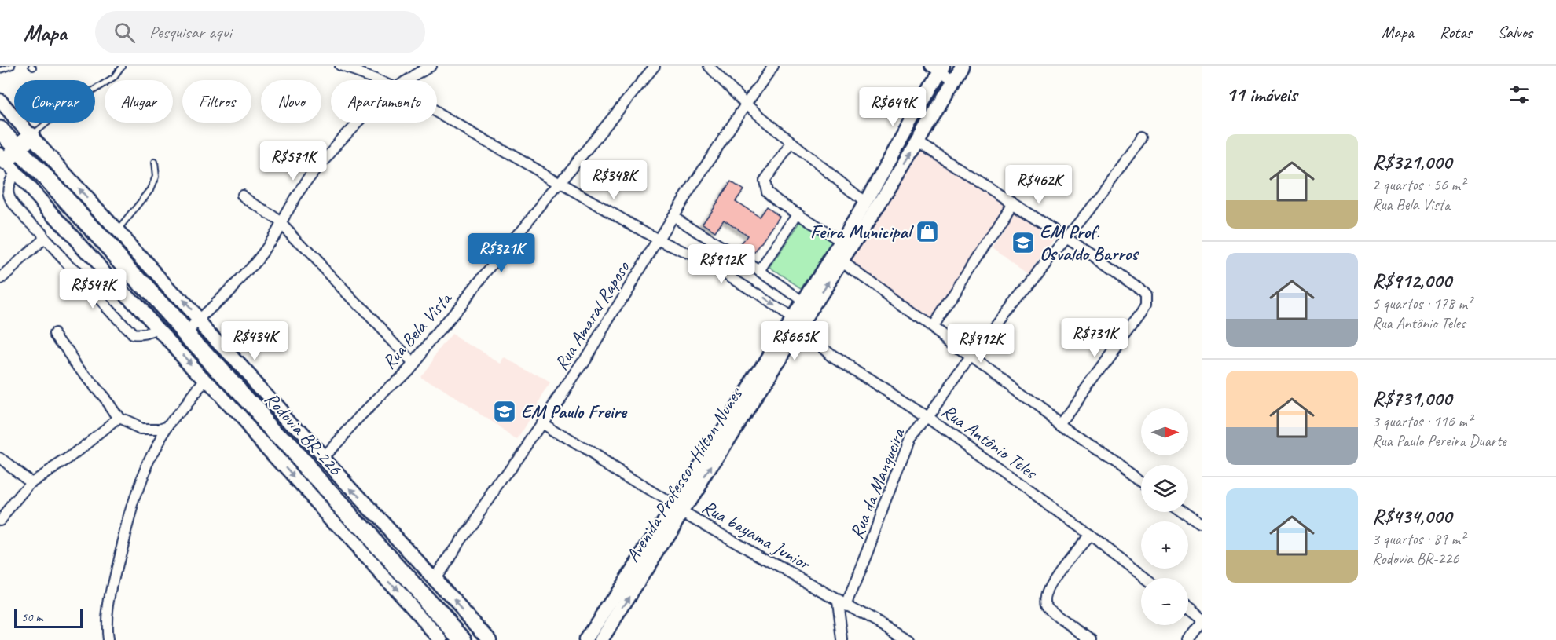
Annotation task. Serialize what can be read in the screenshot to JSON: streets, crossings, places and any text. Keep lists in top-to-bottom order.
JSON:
{
  "streets": {
    "highway": ["Rodovia BR-226"],
    "main road": ["Avenida Professor Hilton Nunes"],
    "street": [
      "Rua Amaral Raposo",
      "Rua Bela Vista",
      "Rua Antônio Teles",
      "Rua da Mangueira",
      "Rua bayama Junior"
    ]
  },
  "crossings": [
    ["Rua Amaral Raposo", "Rua Antônio Teles"],
    ["Rua Amaral Raposo", "Rua bayama Junior"],
    ["Rua Bela Vista", "Rua Antônio Teles"],
    ["Rua Antônio Teles", "Avenida Professor Hilton Nunes"],
    ["Rua Antônio Teles", "Rua da Mangueira"],
    ["Avenida Professor Hilton Nunes", "Rua bayama Junior"],
    ["Rua da Mangueira", "Rua bayama Junior"]
  ],
  "places": {
    "shop": ["Feira Municipal"],
    "school or university": ["EM Prof. Osvaldo Barros", "EM Paulo Freire"]
  },
  "scale_bar": "50 m",
  "north": "right",
  "page": {
    "header": "Mapa",
    "search": "Pesquisar aqui",
    "nav": ["Mapa", "Rotas", "Salvos"],
    "heading": "11 imóveis",
    "chip": [
      "Comprar",
      "Alugar",
      "Filtros",
      "Novo",
      "Apartamento"
    ],
    "price": [
      "R$649K",
      "R$571K",
      "R$348K",
      "R$462K",
      "R$321K",
      "R$912K",
      "R$547K",
      "R$731K",
      "R$434K",
      "R$665K",
      "R$912K"
    ],
    "list": [
      {
        "name": "R$321,000",
        "note": "2 quartos · 56 m² · Rua Bela Vista"
      },
      {
        "name": "R$912,000",
        "note": "5 quartos · 178 m² · Rua Antônio Teles"
      },
      {
        "name": "R$731,000",
        "note": "3 quartos · 116 m² · Rua Paulo Pereira Duarte"
      },
      {
        "name": "R$434,000",
        "note": "3 quartos · 89 m² · Rodovia BR-226"
      }
    ],
    "map_buttons": ["+", "−"],
    "scale": "50 m"
  }
}
